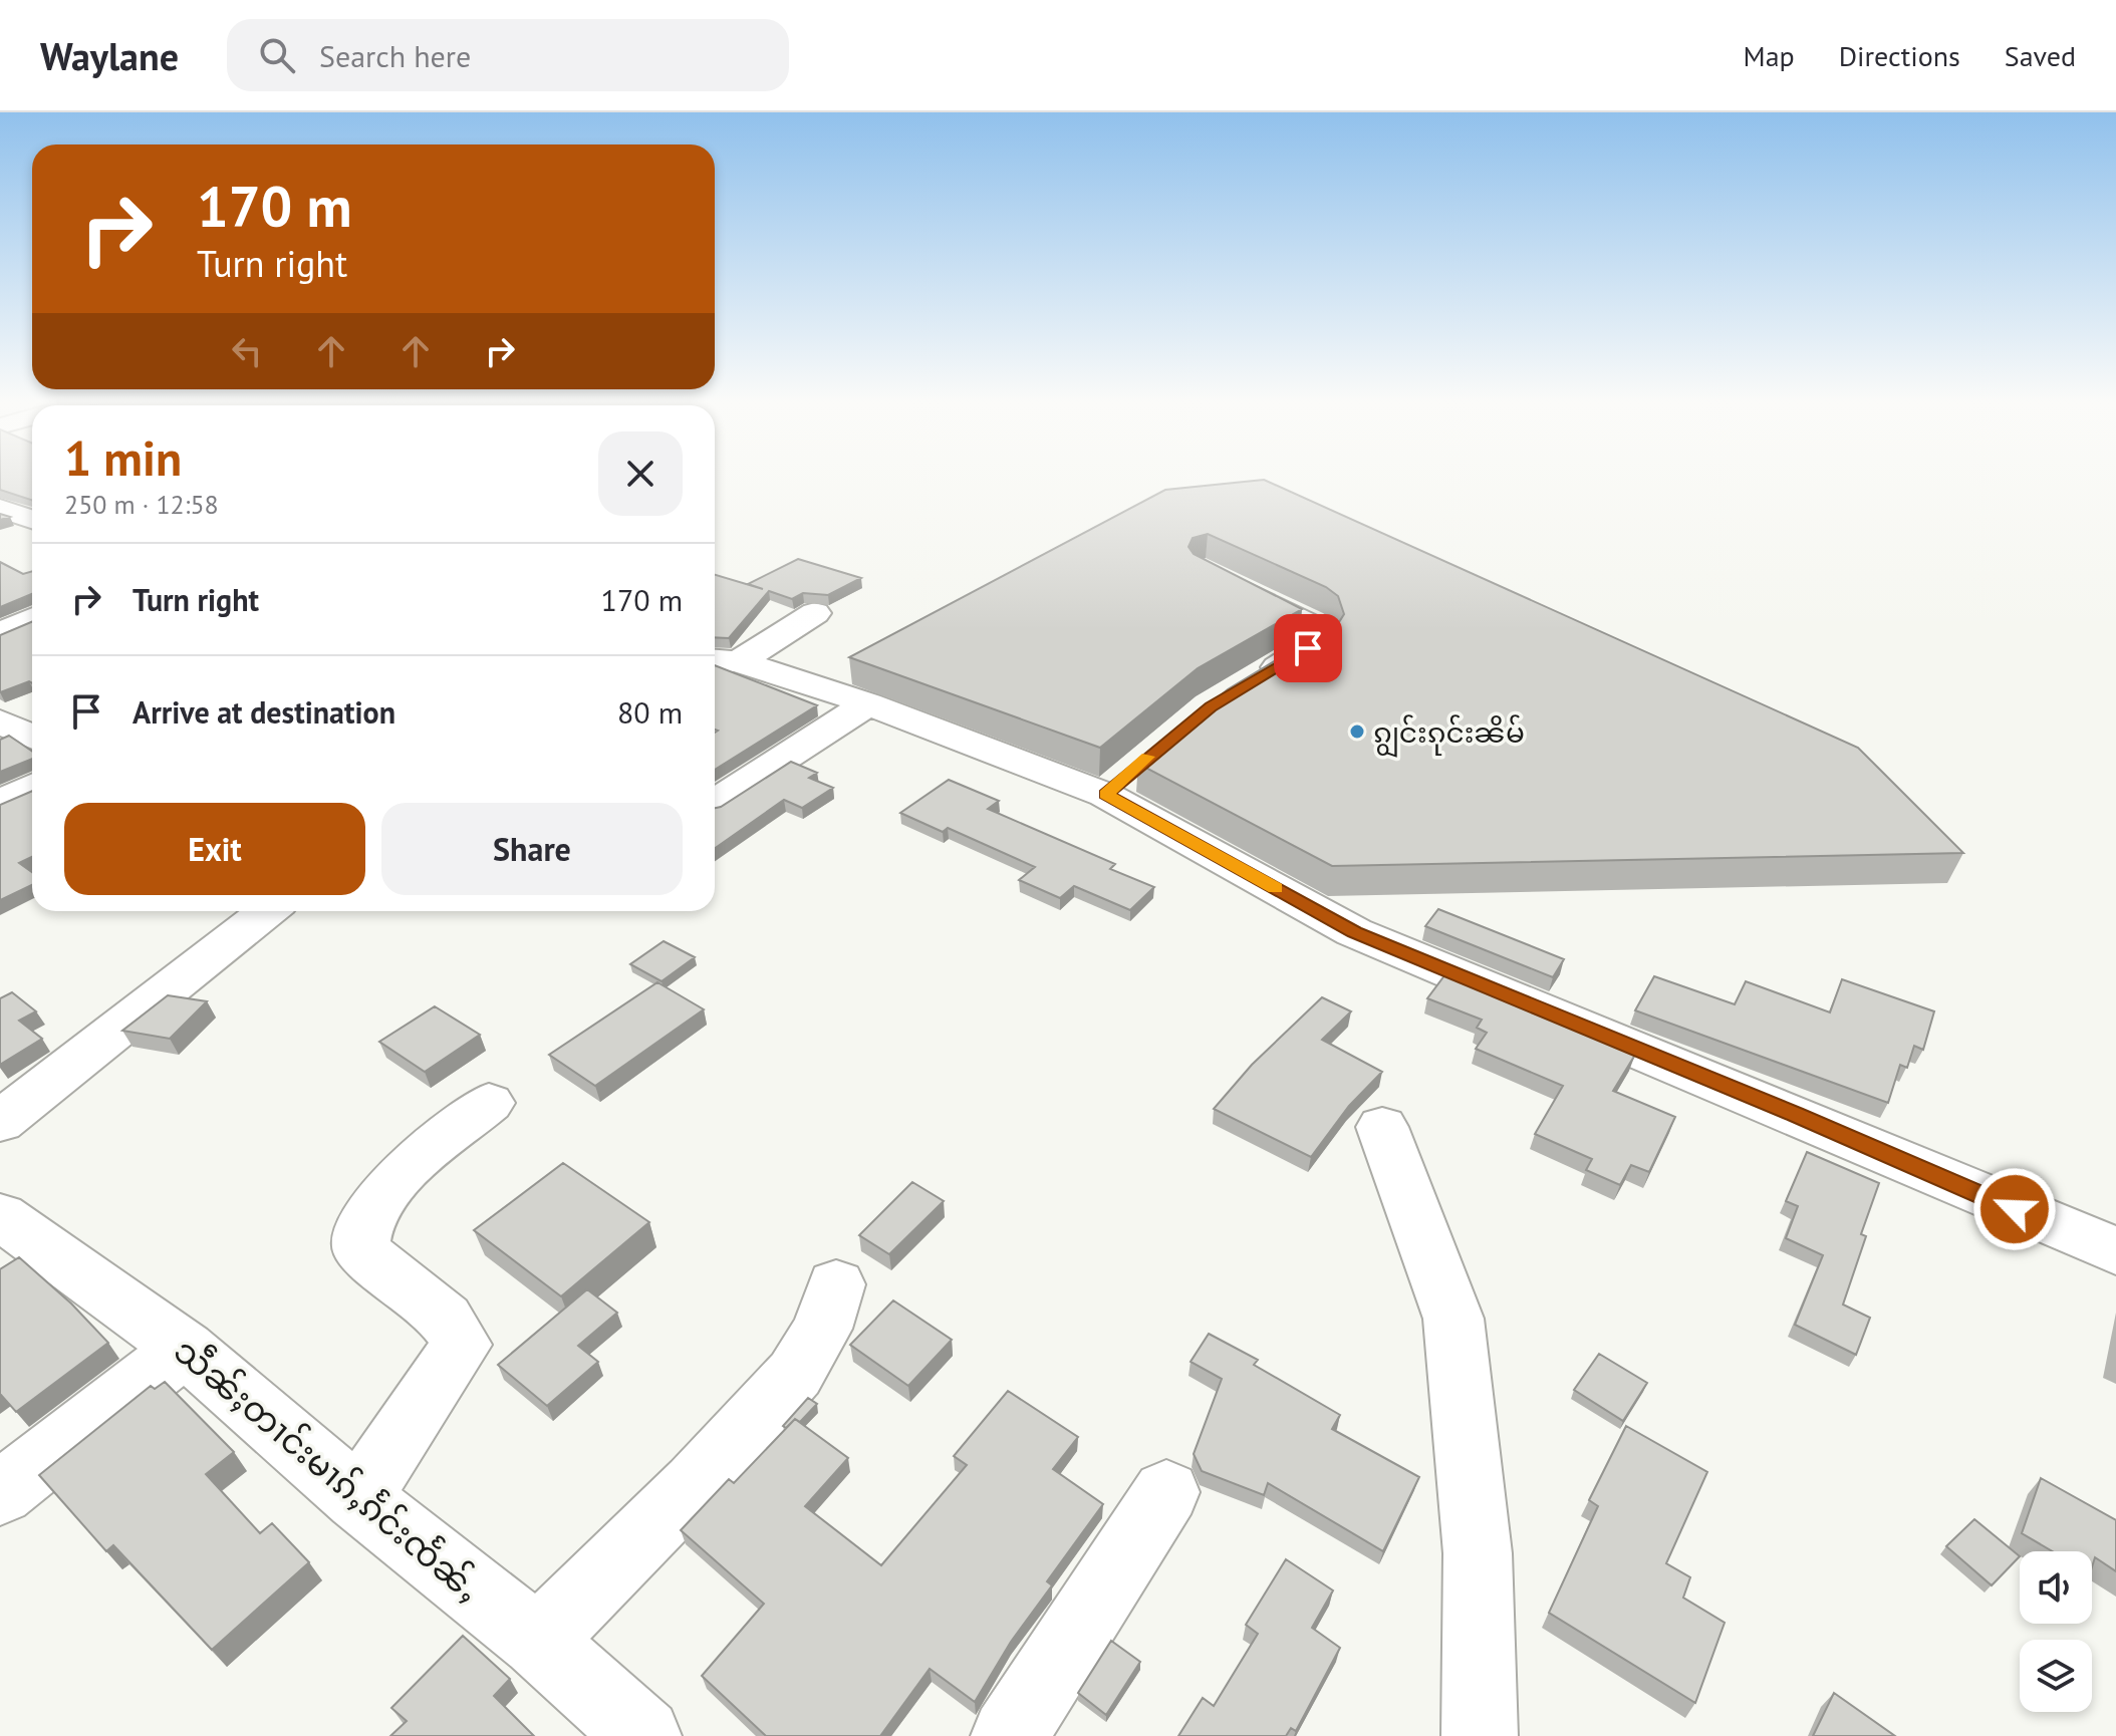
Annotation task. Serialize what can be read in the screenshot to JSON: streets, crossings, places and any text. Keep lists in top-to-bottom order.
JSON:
{
  "streets": {
    "street": ["သဵၼ်ႈတၢင်းမၢၵ်ႇၵႅင်းၸႅၼ်ႇ"]
  },
  "places": ["ၵျွင်းၵုင်းၼိမ်"],
  "page": {
    "header": "Waylane",
    "search": "Search here",
    "nav": ["Map", "Directions", "Saved"],
    "turn": ["170 m", "Turn right"],
    "heading": ["1 min", "250 m · 12:58"],
    "list": [
      {
        "name": "Turn right",
        "value": "170 m"
      },
      {
        "name": "Arrive at destination",
        "value": "80 m"
      }
    ],
    "buttons": ["Exit", "Share"]
  }
}
